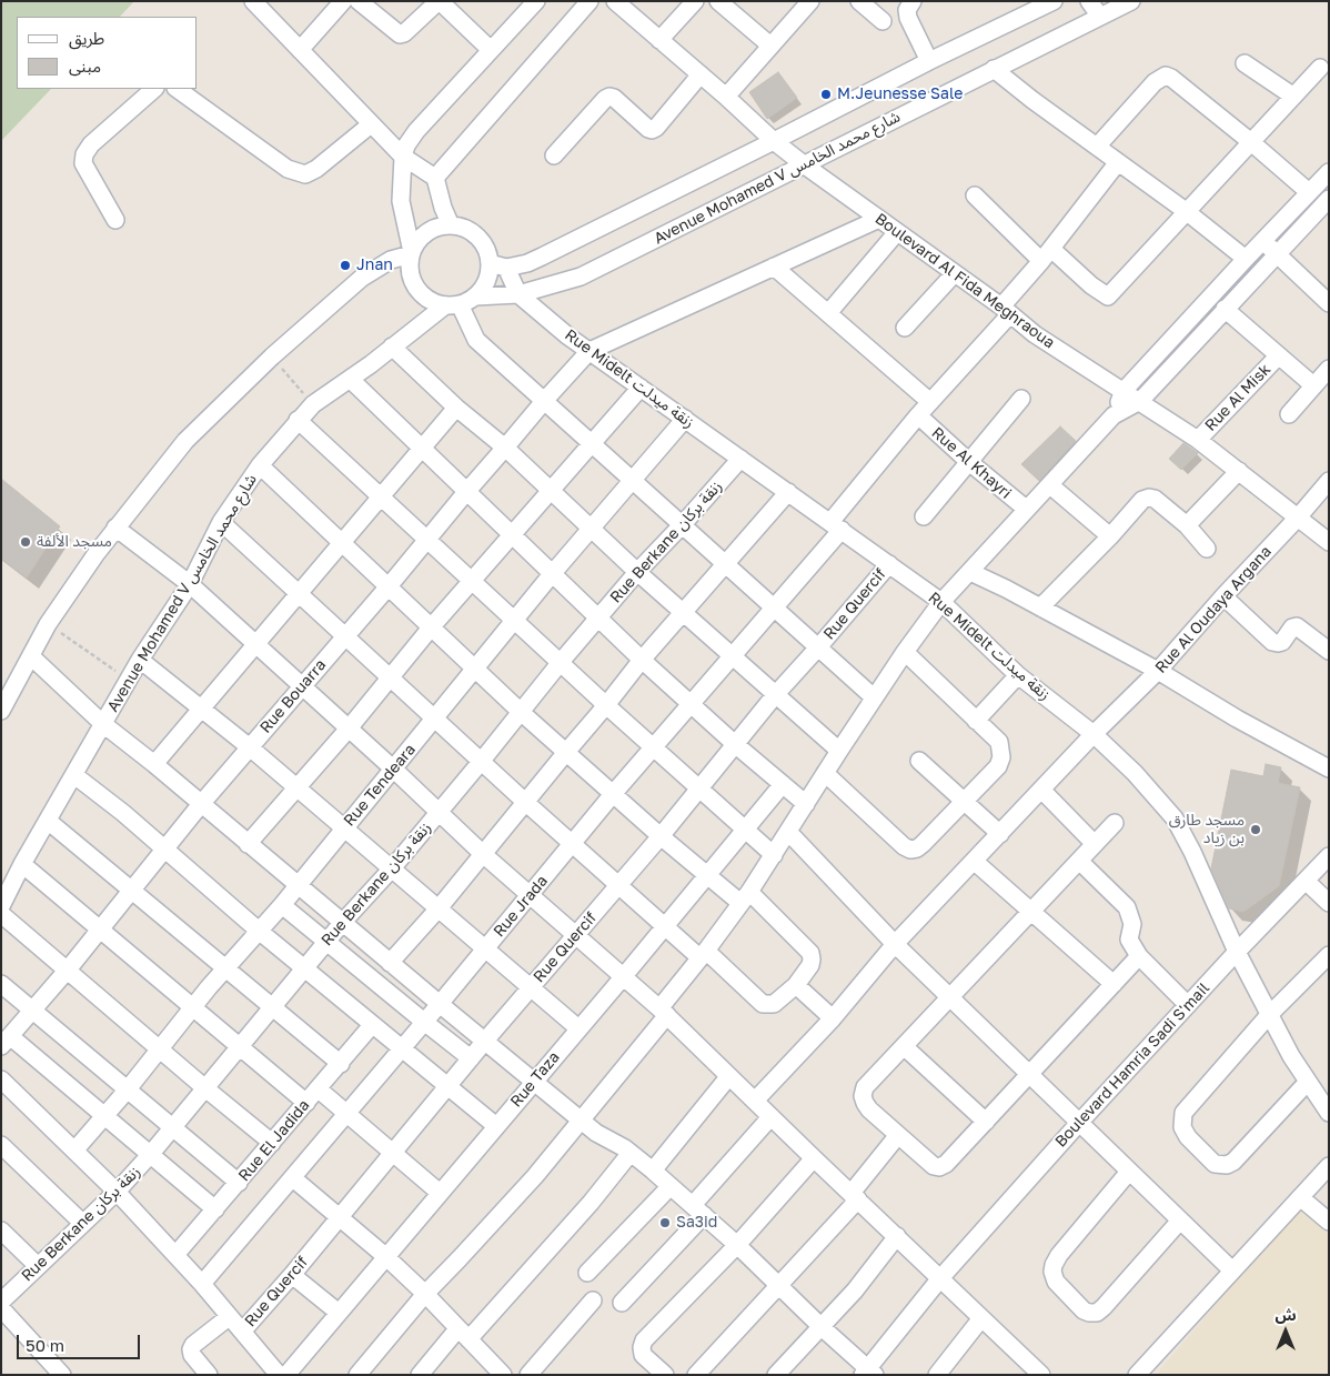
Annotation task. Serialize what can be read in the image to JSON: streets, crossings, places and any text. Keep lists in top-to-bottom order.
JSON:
{
  "streets": {
    "street": [
      "Avenue Mohamed V شارع محمد الخامس",
      "Boulevard Al Fida Meghraoua",
      "Rue Midelt زنقة ميدلت",
      "Rue Al Misk",
      "Rue Al Khayri",
      "Rue Berkane زنقة بركان",
      "Rue Quercif",
      "Rue Al Oudaya Argana",
      "Rue Bouarra",
      "Rue Tendeara",
      "Rue Jrada",
      "Boulevard Hamria Sadi S'mail",
      "Rue Taza",
      "Rue El Jadida"
    ]
  },
  "crossings": [
    ["Avenue Mohamed V شارع محمد الخامس", "Boulevard Al Fida Meghraoua"],
    ["Avenue Mohamed V شارع محمد الخامس", "Rue Midelt زنقة ميدلت"],
    ["Boulevard Al Fida Meghraoua", "Rue Al Misk"],
    ["Boulevard Al Fida Meghraoua", "Rue Al Oudaya Argana"],
    ["Boulevard Al Fida Meghraoua", "Rue Jrada"],
    ["Rue Midelt زنقة ميدلت", "Rue Berkane زنقة بركان"],
    ["Rue Midelt زنقة ميدلت", "Rue Quercif"],
    ["Rue Midelt زنقة ميدلت", "Rue Al Oudaya Argana"],
    ["Rue Midelt زنقة ميدلت", "Rue Bouarra"],
    ["Rue Midelt زنقة ميدلت", "Rue Tendeara"],
    ["Rue Midelt زنقة ميدلت", "Rue Jrada"],
    ["Rue Midelt زنقة ميدلت", "Boulevard Hamria Sadi S'mail"],
    ["Rue Al Khayri", "Rue Jrada"]
  ],
  "places": [
    "M.Jeunesse Sale",
    "Jnan",
    "مسجد الألفة",
    "مسجد طارق بن زياد",
    "Sa3id"
  ],
  "legend": ["طريق", "مبنى"],
  "scale_bar": "50 m",
  "north": "top"
}
